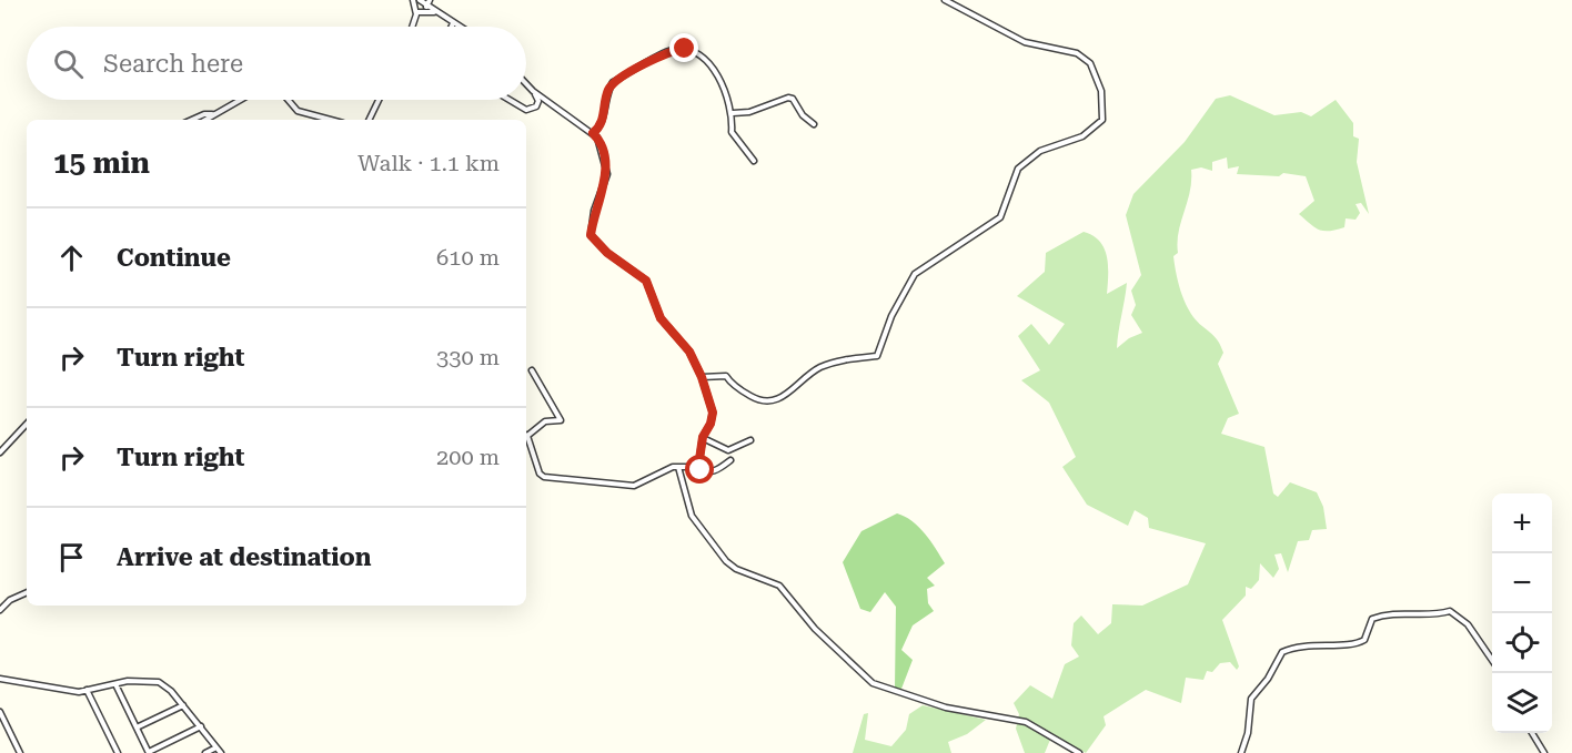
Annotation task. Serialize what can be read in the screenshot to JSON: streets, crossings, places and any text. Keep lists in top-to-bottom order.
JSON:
{
  "page": {
    "search": "Search here",
    "heading": ["15 min", "Walk · 1.1 km"],
    "list": [
      ["Continue", "610 m"],
      ["Turn right", "330 m"],
      ["Turn right", "200 m"],
      "Arrive at destination"
    ],
    "map_buttons": ["+", "−"]
  }
}
